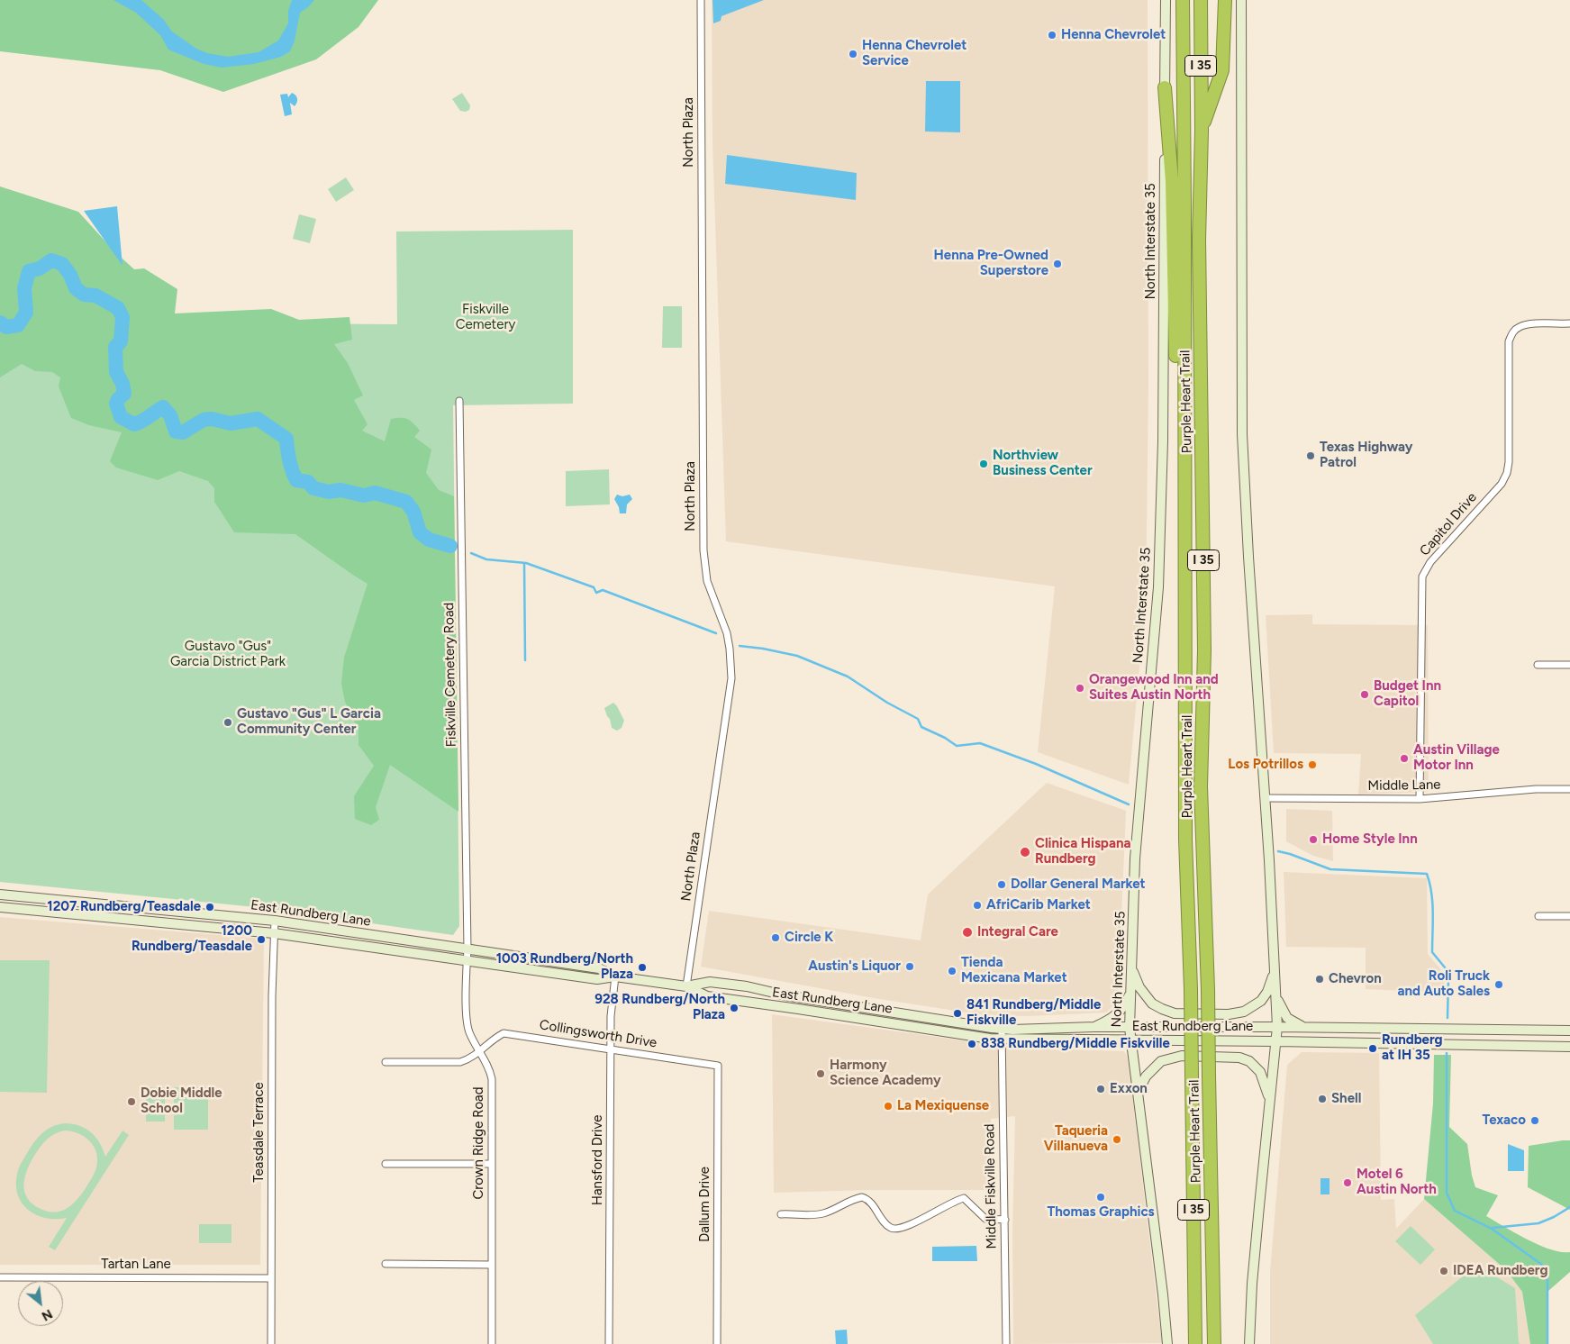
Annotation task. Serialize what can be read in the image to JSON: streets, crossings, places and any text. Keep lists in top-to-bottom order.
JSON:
{
  "streets": {
    "highway": ["I 35", "Purple Heart Trail"],
    "main road": ["North Interstate 35", "East Rundberg Lane"],
    "street": [
      "North Plaza",
      "Capitol Drive",
      "Fiskville Cemetery Road",
      "Middle Lane",
      "Collingsworth Drive",
      "Teasdale Terrace",
      "Crown Ridge Road",
      "Hansford Drive",
      "Middle Fiskville Road",
      "Dallum Drive",
      "Tartan Lane"
    ]
  },
  "crossings": [
    ["North Plaza", "East Rundberg Lane"],
    ["North Interstate 35", "East Rundberg Lane"],
    ["Capitol Drive", "Middle Lane"],
    ["Fiskville Cemetery Road", "East Rundberg Lane"],
    ["Fiskville Cemetery Road", "Crown Ridge Road"],
    ["East Rundberg Lane", "Teasdale Terrace"],
    ["East Rundberg Lane", "Crown Ridge Road"],
    ["East Rundberg Lane", "Hansford Drive"],
    ["East Rundberg Lane", "Middle Fiskville Road"],
    ["Collingsworth Drive", "Crown Ridge Road"],
    ["Collingsworth Drive", "Hansford Drive"],
    ["Collingsworth Drive", "Dallum Drive"],
    ["Teasdale Terrace", "Tartan Lane"]
  ],
  "parks": ["Fiskville Cemetery", "Gustavo \"Gus\" Garcia District Park"],
  "places": [
    "Henna Chevrolet",
    "Henna Chevrolet Service",
    "Henna Pre-Owned Superstore",
    "Texas Highway Patrol",
    "Northview Business Center",
    "Orangewood Inn and Suites Austin North",
    "Budget Inn Capitol",
    "Gustavo \"Gus\" L Garcia Community Center",
    "Austin Village Motor Inn",
    "Los Potrillos",
    "Home Style Inn",
    "Clinica Hispana Rundberg",
    "Dollar General Market",
    "AfriCarib Market",
    "1207 Rundberg/Teasdale",
    "Integral Care",
    "Circle K",
    "1200 Rundberg/Teasdale",
    "Austin's Liquor",
    "1003 Rundberg/North Plaza",
    "Tienda Mexicana Market",
    "Chevron",
    "Roli Truck and Auto Sales",
    "928 Rundberg/North Plaza",
    "841 Rundberg/Middle Fiskville",
    "838 Rundberg/Middle Fiskville",
    "Rundberg at IH 35",
    "Harmony Science Academy",
    "Exxon",
    "Shell",
    "Dobie Middle School",
    "La Mexiquense",
    "Texaco",
    "Taqueria Villanueva",
    "Motel 6 Austin North",
    "Thomas Graphics",
    "IDEA Rundberg"
  ],
  "north": "bottom right"
}
